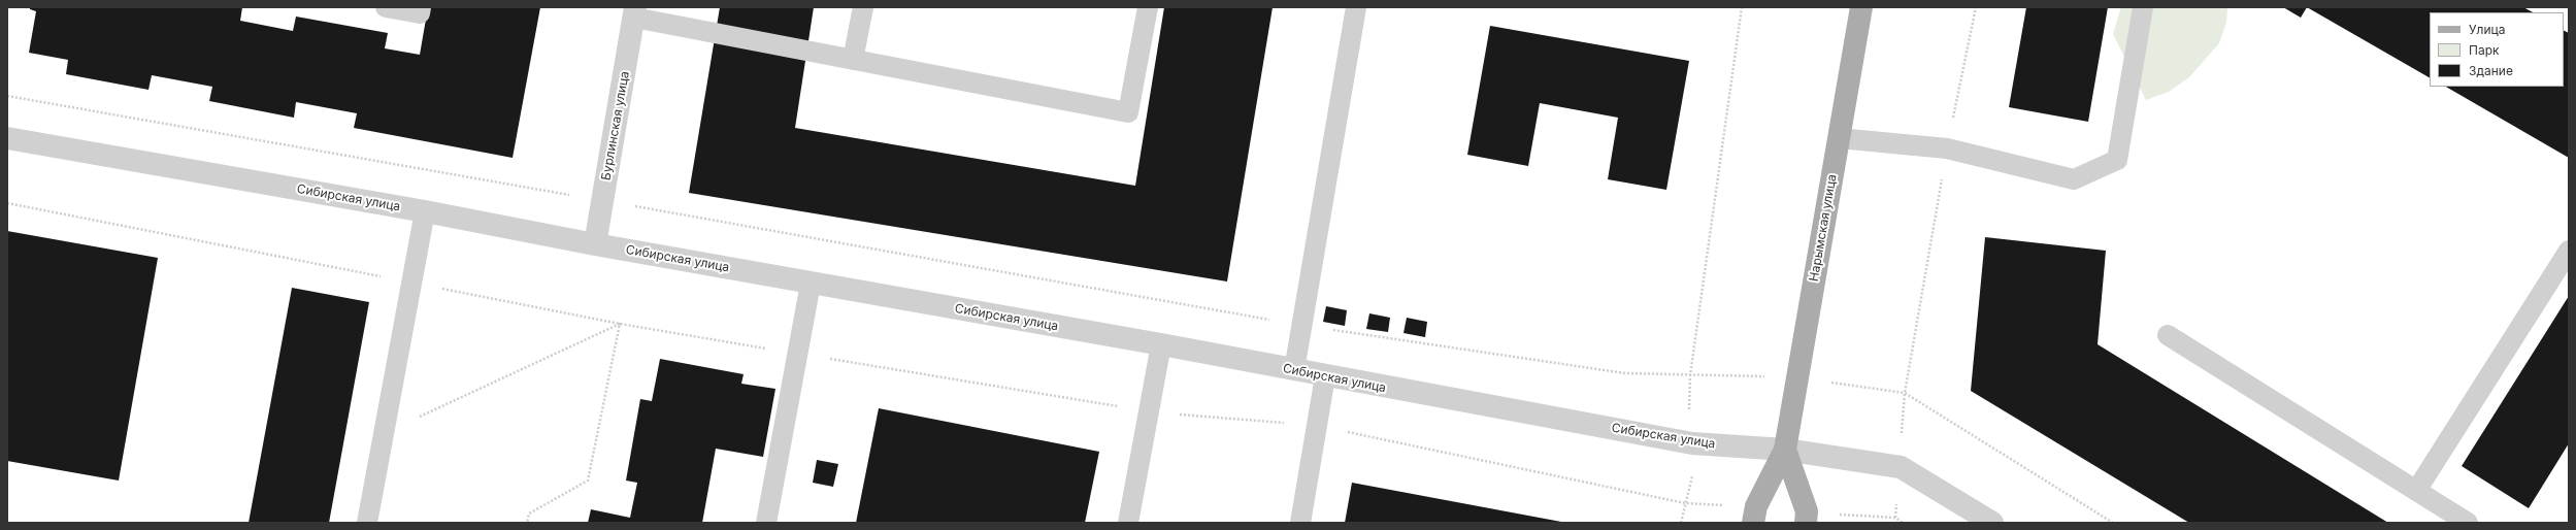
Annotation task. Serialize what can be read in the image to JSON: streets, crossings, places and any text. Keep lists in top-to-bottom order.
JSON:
{
  "streets": {
    "main road": ["Нарымская улица"],
    "street": ["Бурлинская улица", "Сибирская улица"]
  },
  "crossings": [
    ["Бурлинская улица", "Сибирская улица"],
    ["Сибирская улица", "Нарымская улица"]
  ],
  "legend": ["Улица", "Парк", "Здание"]
}
